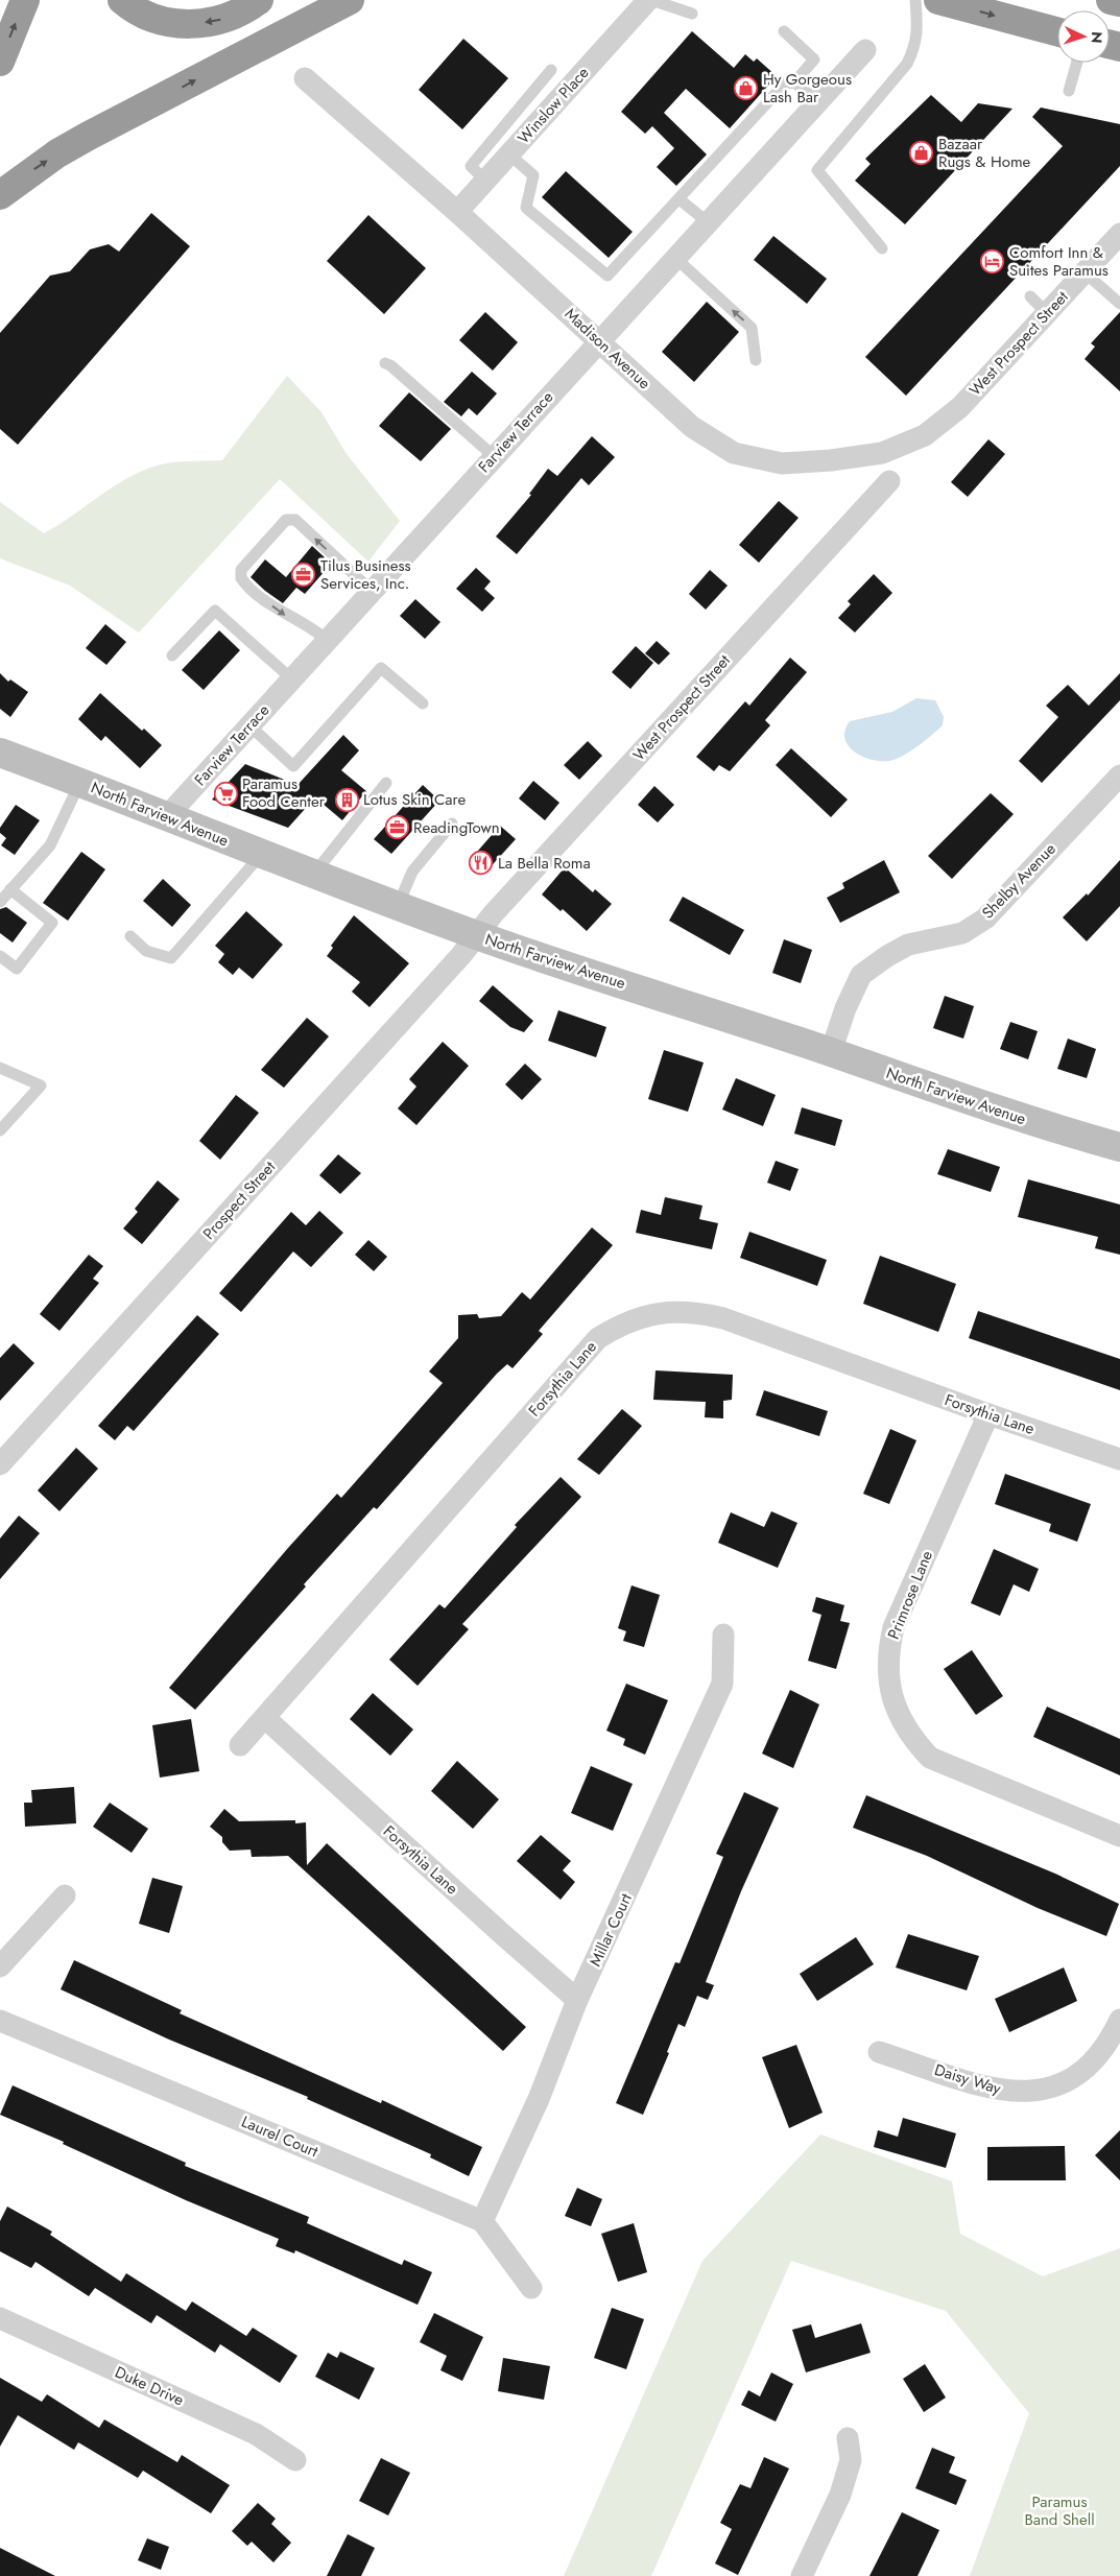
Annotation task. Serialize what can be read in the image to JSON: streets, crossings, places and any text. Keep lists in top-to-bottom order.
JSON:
{
  "streets": {
    "street": [
      "Winslow Place",
      "West Prospect Street",
      "Madison Avenue",
      "Farview Terrace",
      "North Farview Avenue",
      "Shelby Avenue",
      "Prospect Street",
      "Forsythia Lane",
      "Primrose Lane",
      "Millar Court",
      "Daisy Way",
      "Laurel Court",
      "Duke Drive"
    ]
  },
  "crossings": [
    ["Winslow Place", "Madison Avenue"],
    ["West Prospect Street", "Madison Avenue"],
    ["West Prospect Street", "North Farview Avenue"],
    ["West Prospect Street", "Prospect Street"],
    ["Madison Avenue", "Farview Terrace"],
    ["Farview Terrace", "North Farview Avenue"],
    ["North Farview Avenue", "Shelby Avenue"],
    ["North Farview Avenue", "Prospect Street"],
    ["Forsythia Lane", "Primrose Lane"],
    ["Forsythia Lane", "Millar Court"],
    ["Millar Court", "Laurel Court"]
  ],
  "parks": ["Paramus Band Shell"],
  "places": {
    "shop": ["Hy Gorgeous Lash Bar", "Bazaar Rugs & Home"],
    "hotel": ["Comfort Inn & Suites Paramus"],
    "office": ["Tilus Business Services, Inc.", "ReadingTown"],
    "supermarket": ["Paramus Food Center"],
    "building": ["Lotus Skin Care"],
    "restaurant": ["La Bella Roma"]
  },
  "north": "right"
}
